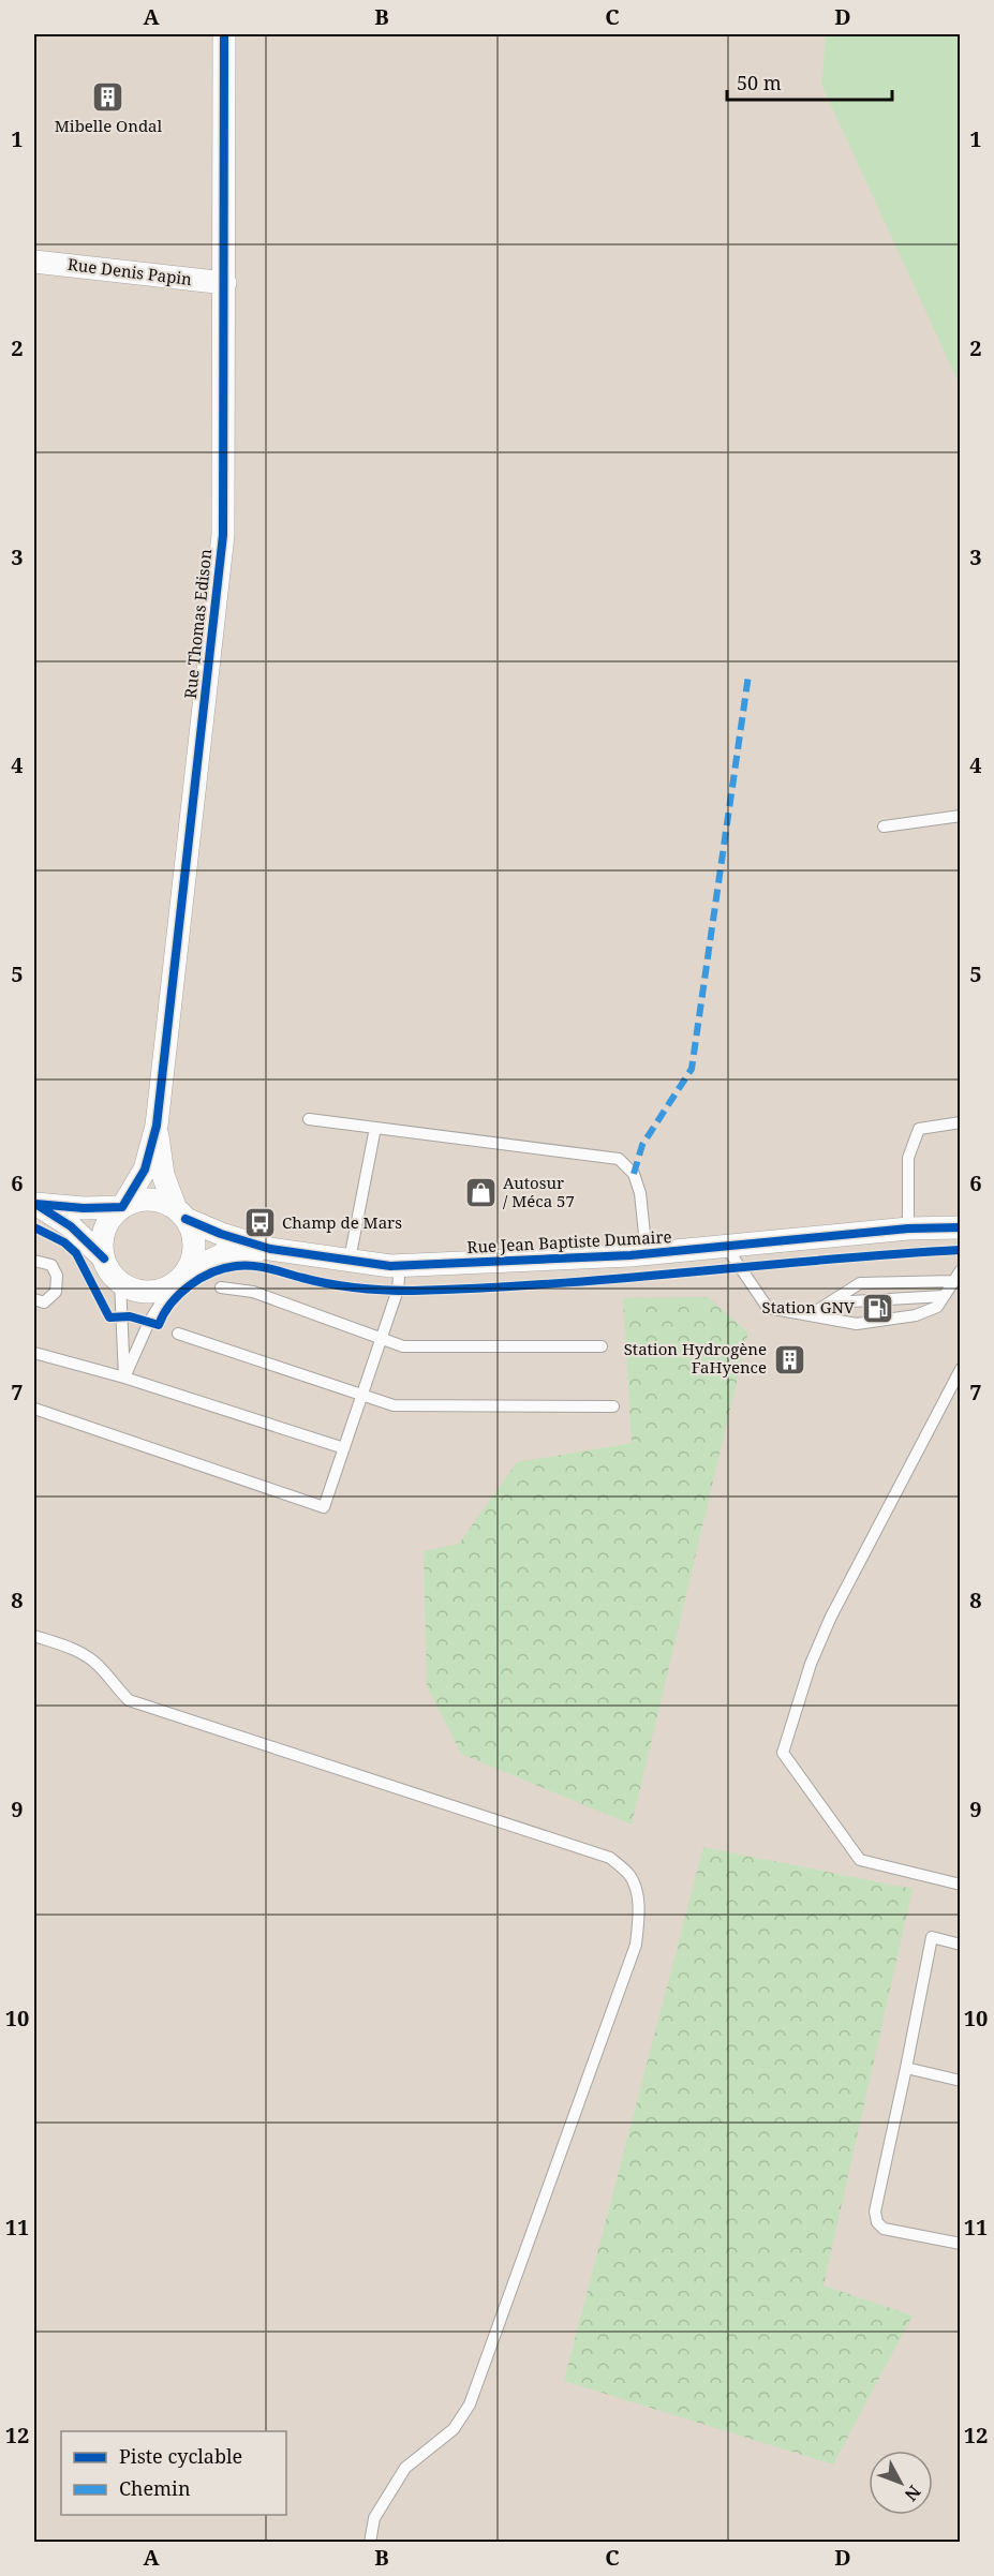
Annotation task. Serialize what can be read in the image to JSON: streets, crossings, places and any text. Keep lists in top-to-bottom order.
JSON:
{
  "streets": {
    "street": ["Rue Denis Papin", "Rue Thomas Edison", "Rue Jean Baptiste Dumaire"]
  },
  "crossings": [
    ["Rue Denis Papin", "Rue Thomas Edison"],
    ["Rue Thomas Edison", "Rue Jean Baptiste Dumaire"]
  ],
  "places": {
    "building": ["Mibelle Ondal", "Station Hydrogène FaHyence"],
    "shop": ["Autosur / Méca 57"],
    "bus stop": ["Champ de Mars"],
    "fuel station": ["Station GNV"]
  },
  "legend": ["Piste cyclable", "Chemin"],
  "scale_bar": "50 m",
  "north": "bottom right",
  "grid": {
    "columns": [
      "A",
      "B",
      "C",
      "D"
    ],
    "rows": [
      "1",
      "2",
      "3",
      "4",
      "5",
      "6",
      "7",
      "8",
      "9",
      "10",
      "11",
      "12"
    ]
  }
}
